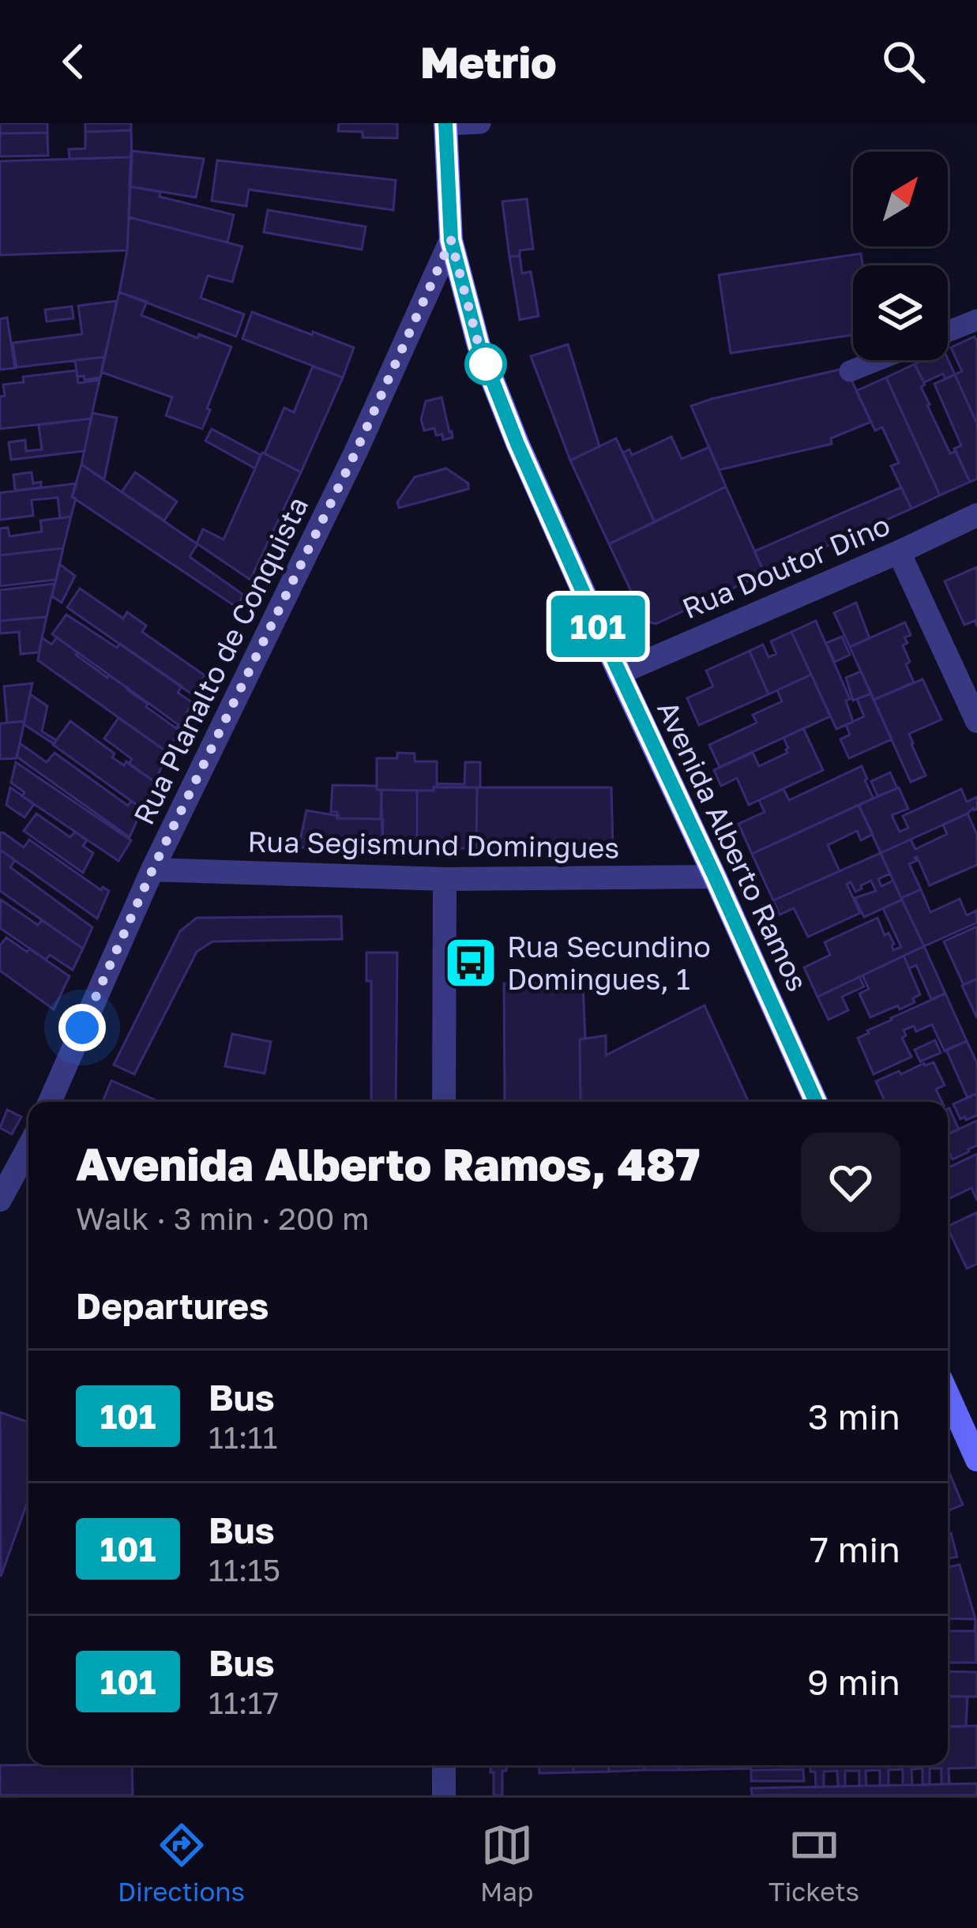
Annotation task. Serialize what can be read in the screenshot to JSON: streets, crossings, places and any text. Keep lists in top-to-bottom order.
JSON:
{
  "streets": {
    "main road": ["Avenida Alberto Ramos"],
    "street": ["Rua Doutor Dino", "Rua Planalto de Conquista", "Rua Segismund Domingues"]
  },
  "crossings": [
    ["Rua Doutor Dino", "Avenida Alberto Ramos"],
    ["Rua Planalto de Conquista", "Rua Segismund Domingues"],
    ["Rua Planalto de Conquista", "Avenida Alberto Ramos"],
    ["Rua Segismund Domingues", "Avenida Alberto Ramos"]
  ],
  "places": {
    "bus stop": ["Rua Secundino Domingues, 1"]
  },
  "lines": ["bus line 101"],
  "north": "top right",
  "page": {
    "header": "Metrio",
    "on_map": "101",
    "heading": [
      ["Avenida Alberto Ramos, 487", "Walk · 3 min · 200 m"],
      "Departures"
    ],
    "list": [
      {
        "mark": "101",
        "name": "Bus",
        "note": "11:11",
        "value": "3 min"
      },
      {
        "mark": "101",
        "name": "Bus",
        "note": "11:15",
        "value": "7 min"
      },
      {
        "mark": "101",
        "name": "Bus",
        "note": "11:17",
        "value": "9 min"
      }
    ],
    "tabs": ["Directions", "Map", "Tickets"]
  }
}
